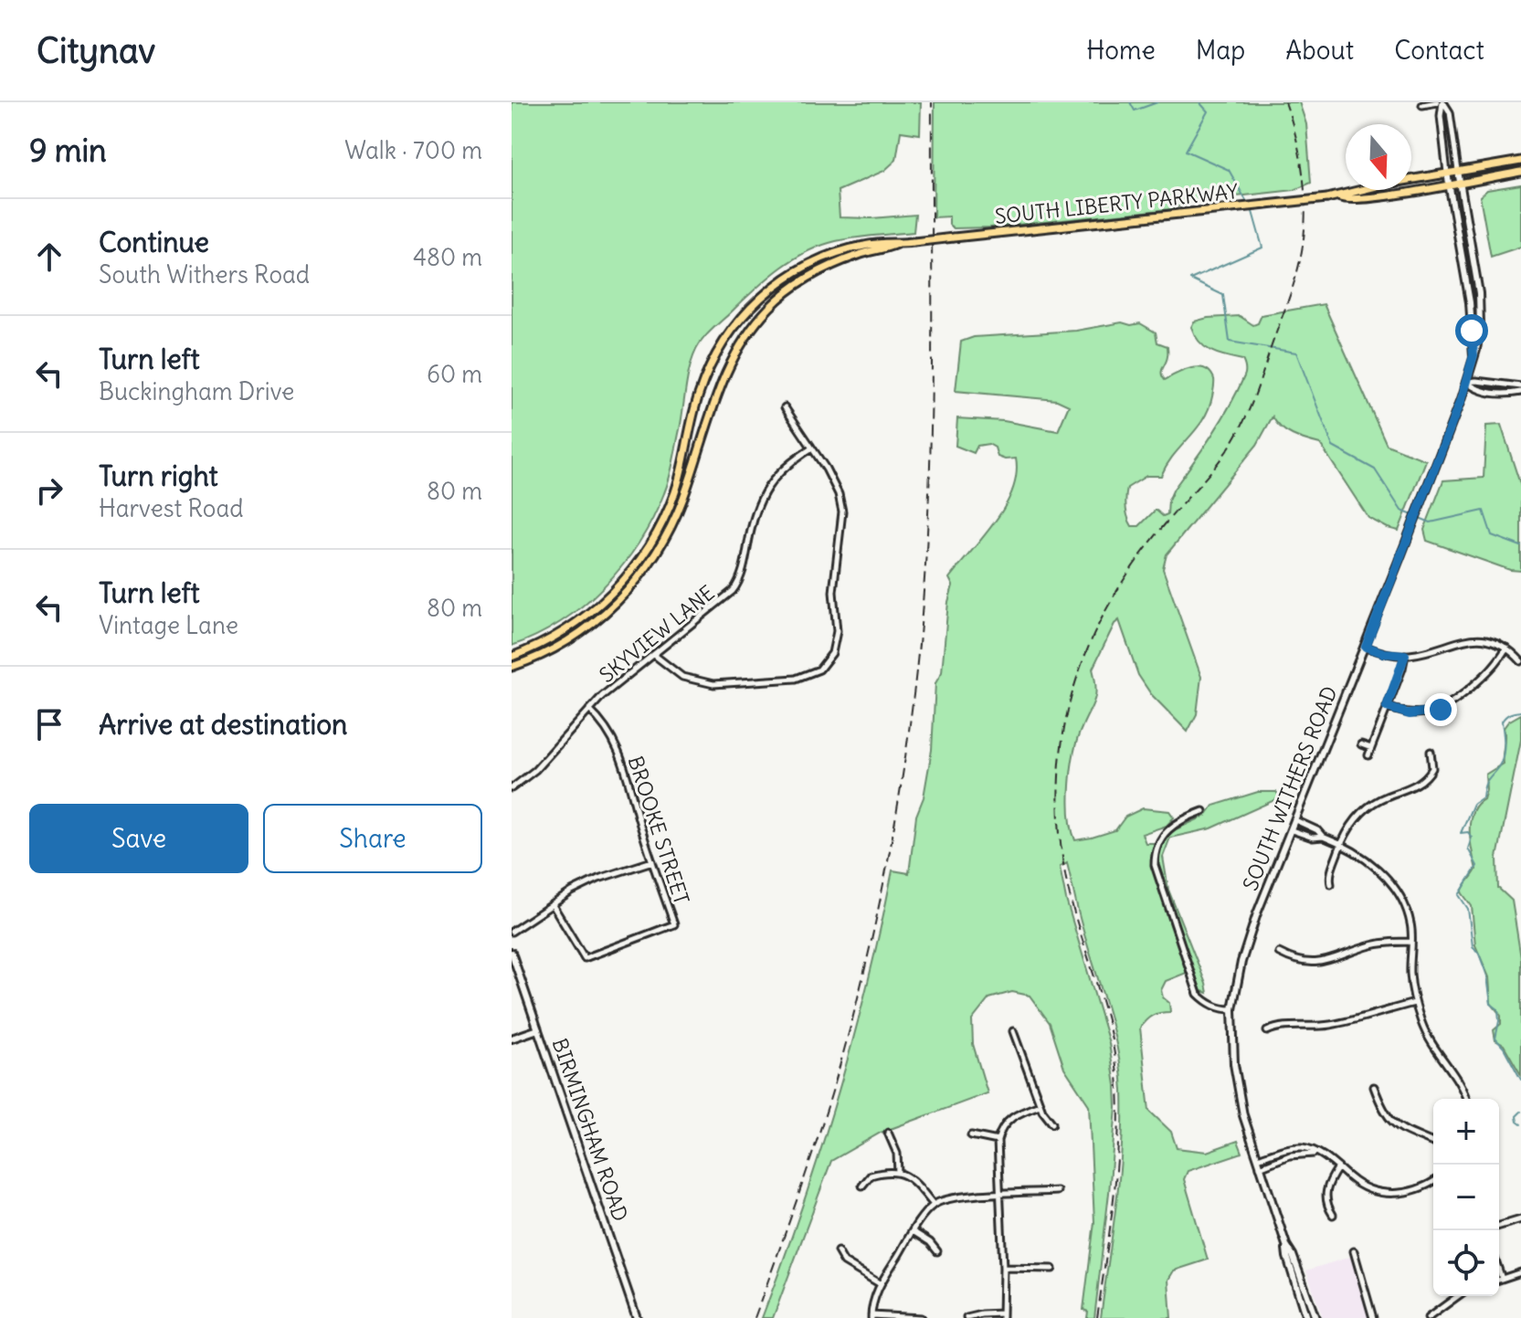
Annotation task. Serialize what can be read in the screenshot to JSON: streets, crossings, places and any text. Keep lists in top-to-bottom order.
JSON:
{
  "streets": {
    "main road": ["SOUTH LIBERTY PARKWAY", "SOUTH WITHERS ROAD", "BIRMINGHAM ROAD"],
    "street": ["SKYVIEW LANE", "BROOKE STREET"]
  },
  "crossings": [
    ["SOUTH LIBERTY PARKWAY", "SOUTH WITHERS ROAD"],
    ["SKYVIEW LANE", "BROOKE STREET"]
  ],
  "north": "bottom",
  "page": {
    "header": "Citynav",
    "nav": [
      "Home",
      "Map",
      "About",
      "Contact"
    ],
    "heading": ["9 min", "Walk · 700 m"],
    "list": [
      ["Continue", "South Withers Road", "480 m"],
      ["Turn left", "Buckingham Drive", "60 m"],
      ["Turn right", "Harvest Road", "80 m"],
      ["Turn left", "Vintage Lane", "80 m"],
      "Arrive at destination"
    ],
    "buttons": ["Save", "Share"],
    "map_buttons": ["+", "−"]
  }
}
